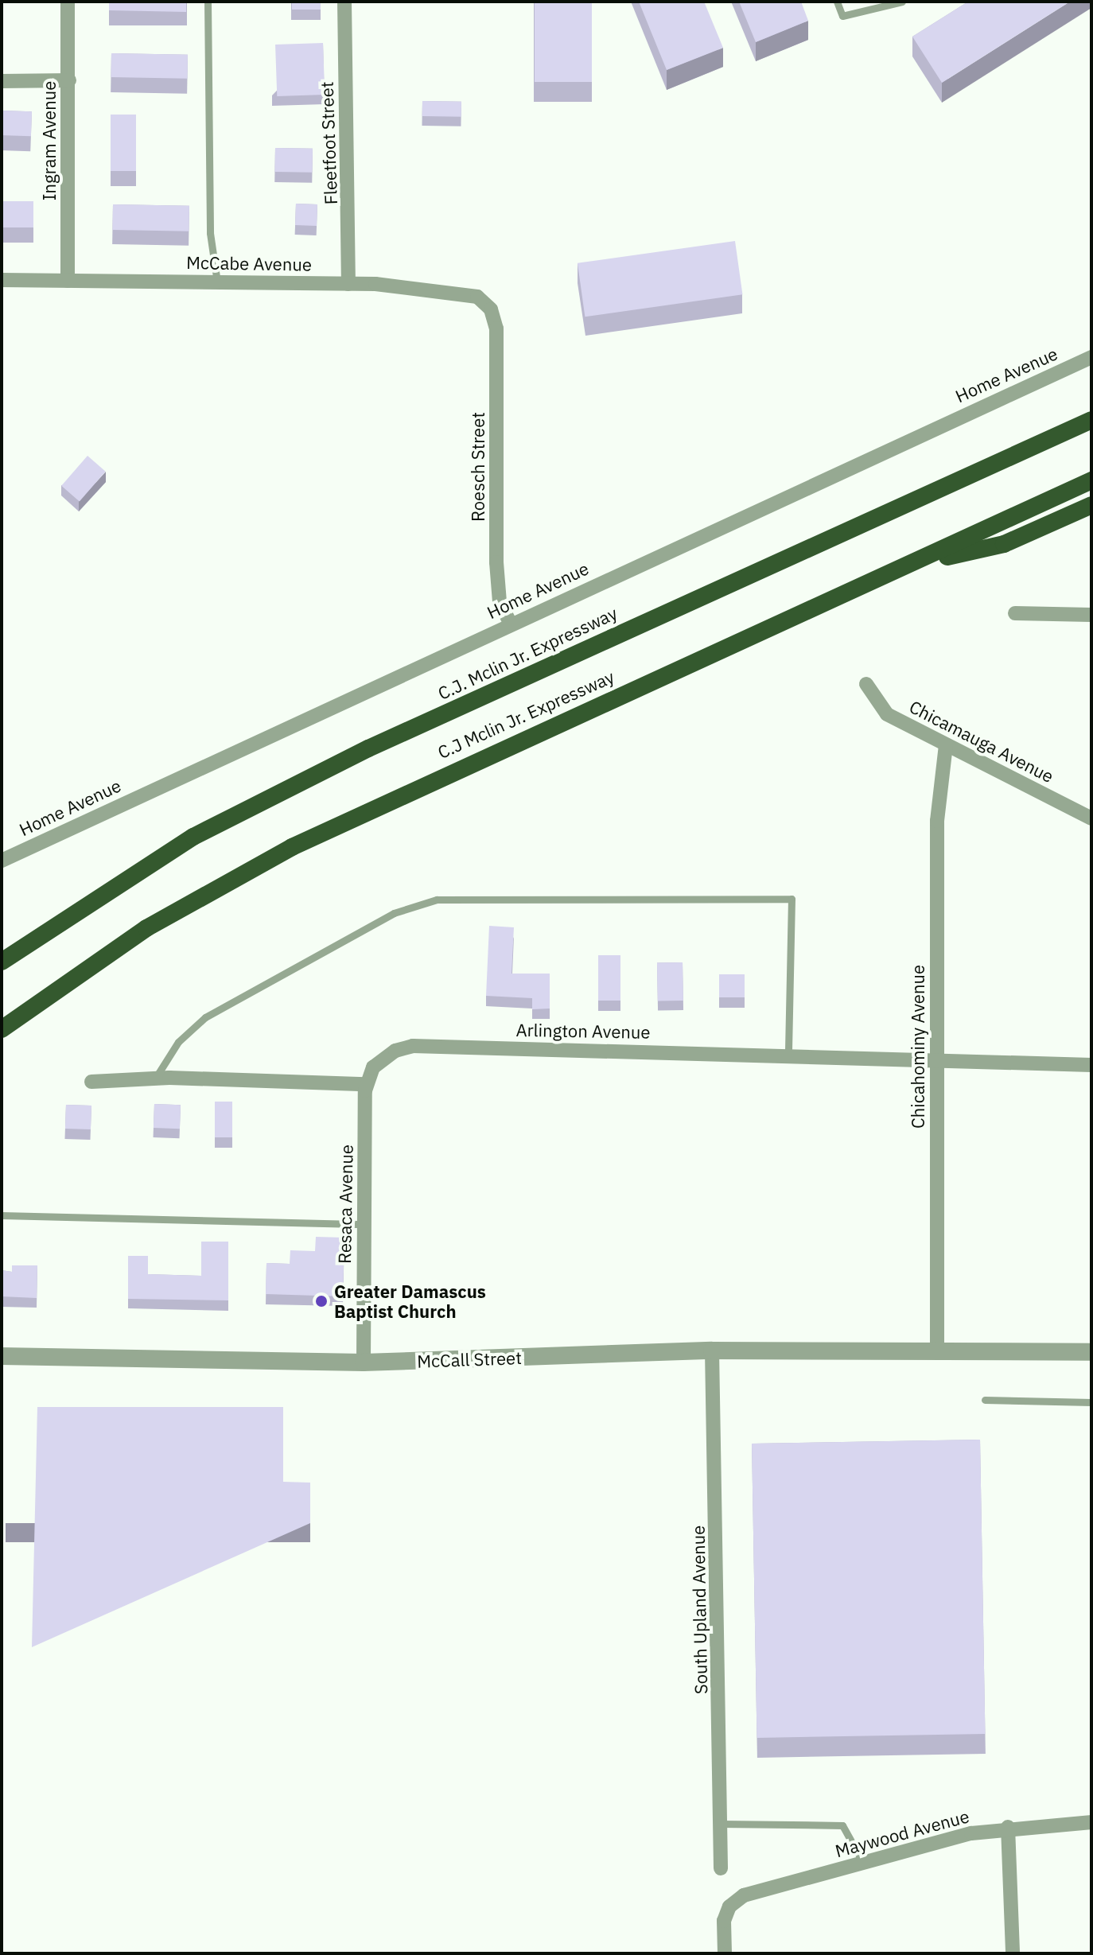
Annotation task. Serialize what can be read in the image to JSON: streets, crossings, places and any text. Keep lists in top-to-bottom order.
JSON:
{
  "streets": {
    "highway": ["C.J. Mclin Jr. Expressway", "C.J Mclin Jr. Expressway"],
    "street": [
      "Ingram Avenue",
      "Fleetfoot Street",
      "McCabe Avenue",
      "Home Avenue",
      "Roesch Street",
      "Chicamauga Avenue",
      "Arlington Avenue",
      "Chicahominy Avenue",
      "Resaca Avenue",
      "McCall Street",
      "South Upland Avenue",
      "Maywood Avenue"
    ]
  },
  "crossings": [
    ["Ingram Avenue", "McCabe Avenue"],
    ["Fleetfoot Street", "McCabe Avenue"],
    ["McCabe Avenue", "Roesch Street"],
    ["Home Avenue", "Roesch Street"],
    ["Chicamauga Avenue", "Chicahominy Avenue"],
    ["Arlington Avenue", "Chicahominy Avenue"],
    ["Arlington Avenue", "Resaca Avenue"],
    ["Chicahominy Avenue", "McCall Street"],
    ["Resaca Avenue", "McCall Street"],
    ["McCall Street", "South Upland Avenue"]
  ],
  "places": ["Greater Damascus Baptist Church"]
}
